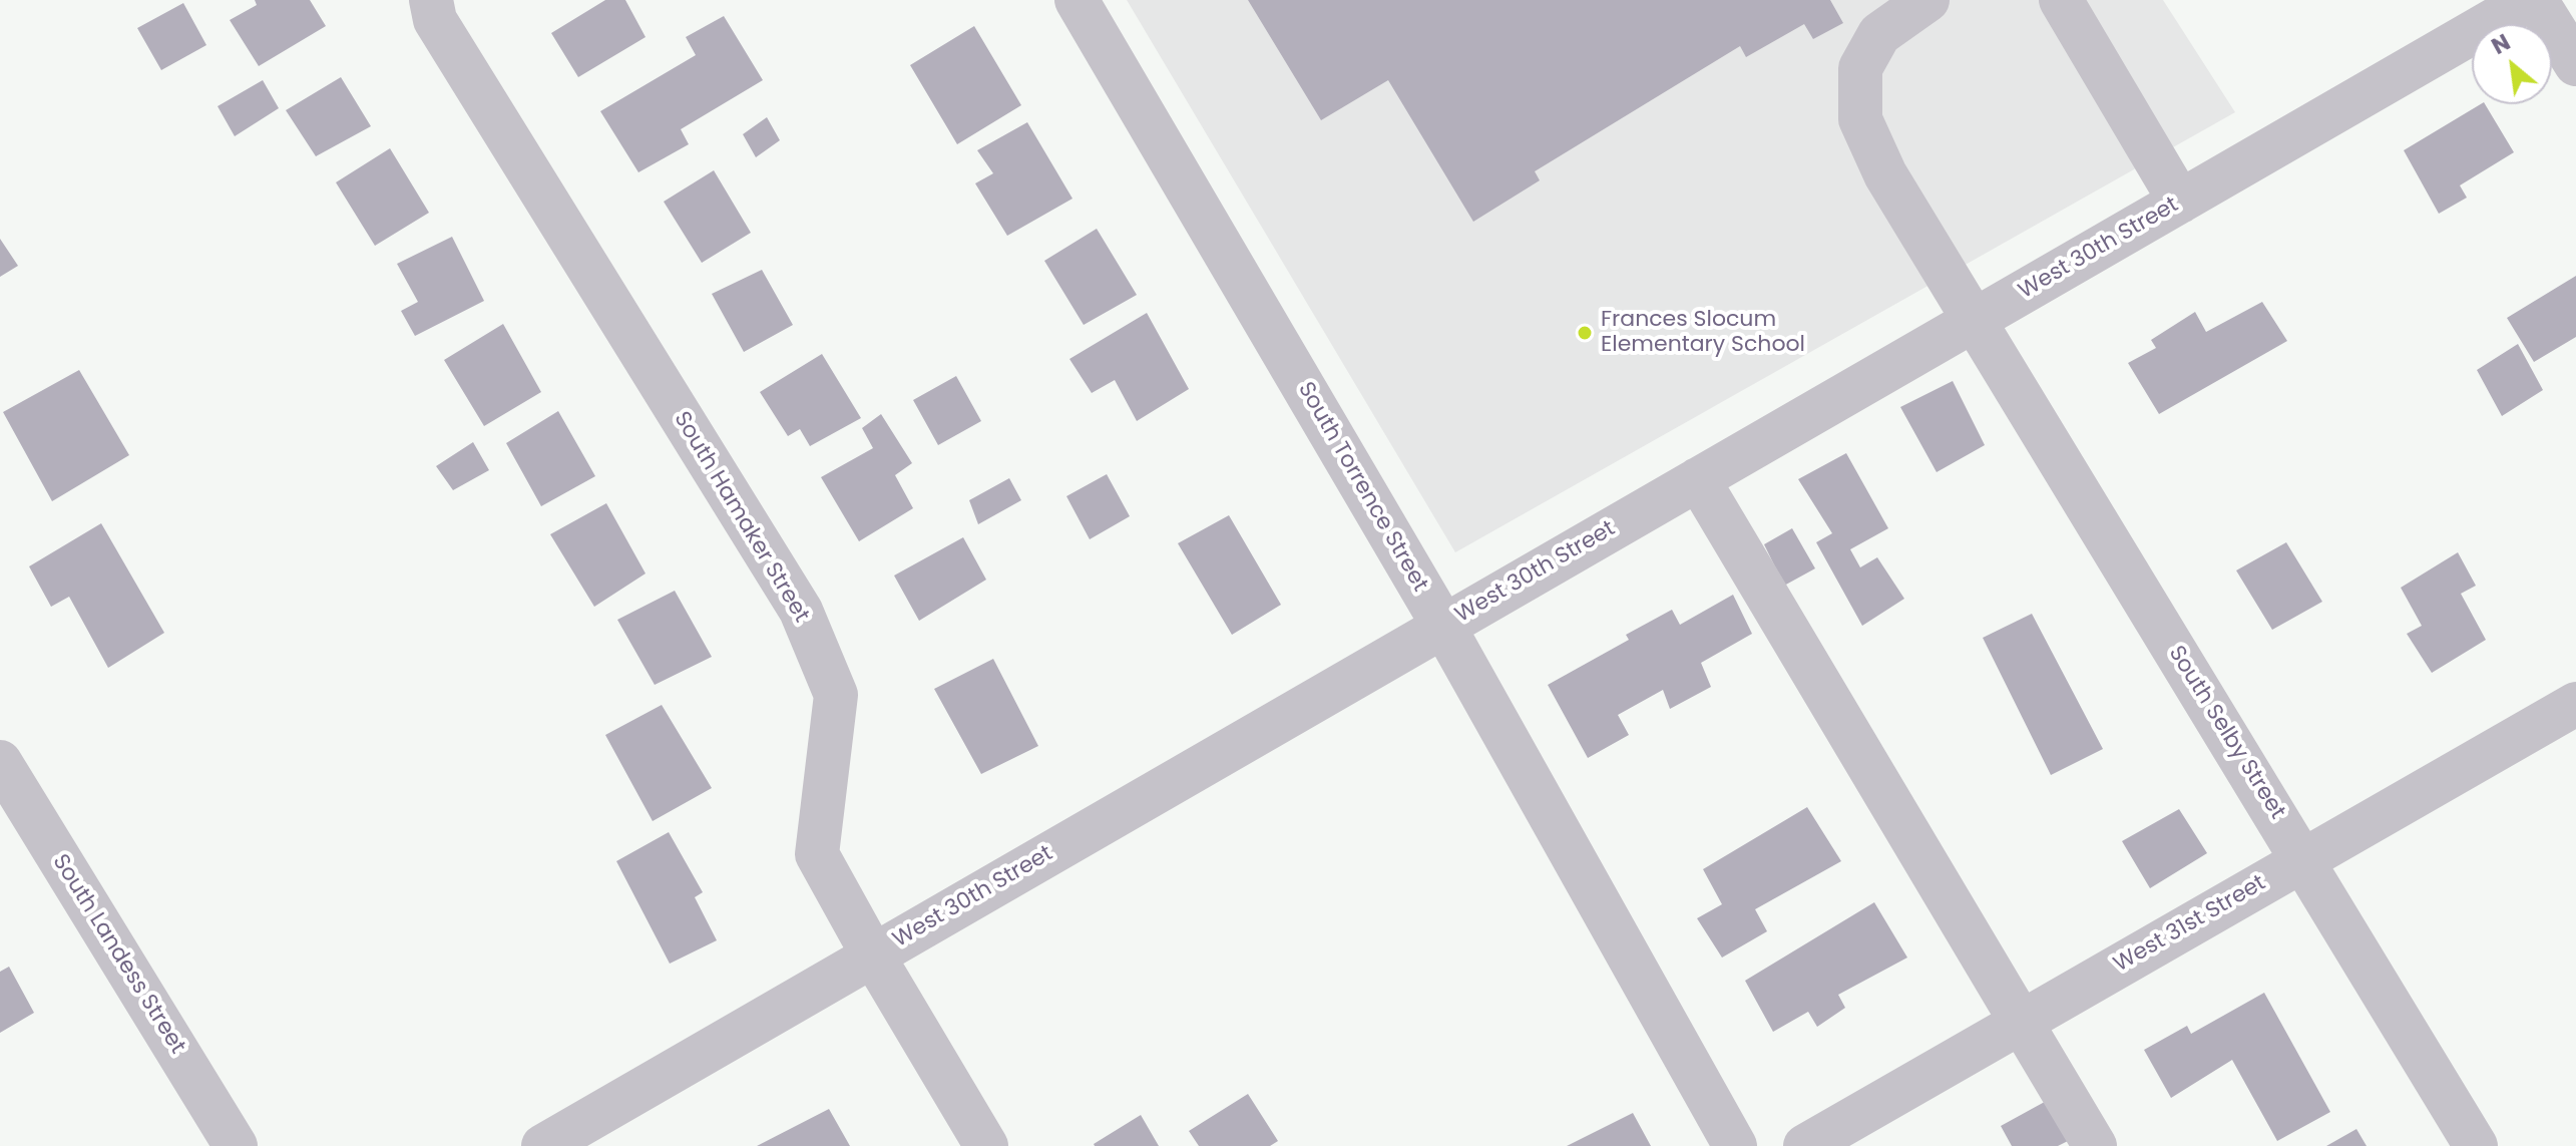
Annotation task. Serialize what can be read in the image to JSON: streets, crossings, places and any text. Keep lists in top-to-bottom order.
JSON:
{
  "streets": {
    "street": [
      "West 30th Street",
      "South Torrence Street",
      "South Hamaker Street",
      "South Selby Street",
      "West 31st Street",
      "South Landess Street"
    ]
  },
  "crossings": [
    ["West 30th Street", "South Torrence Street"],
    ["West 30th Street", "South Hamaker Street"],
    ["West 30th Street", "South Selby Street"],
    ["South Selby Street", "West 31st Street"]
  ],
  "places": ["Frances Slocum Elementary School"],
  "north": "top left"
}
